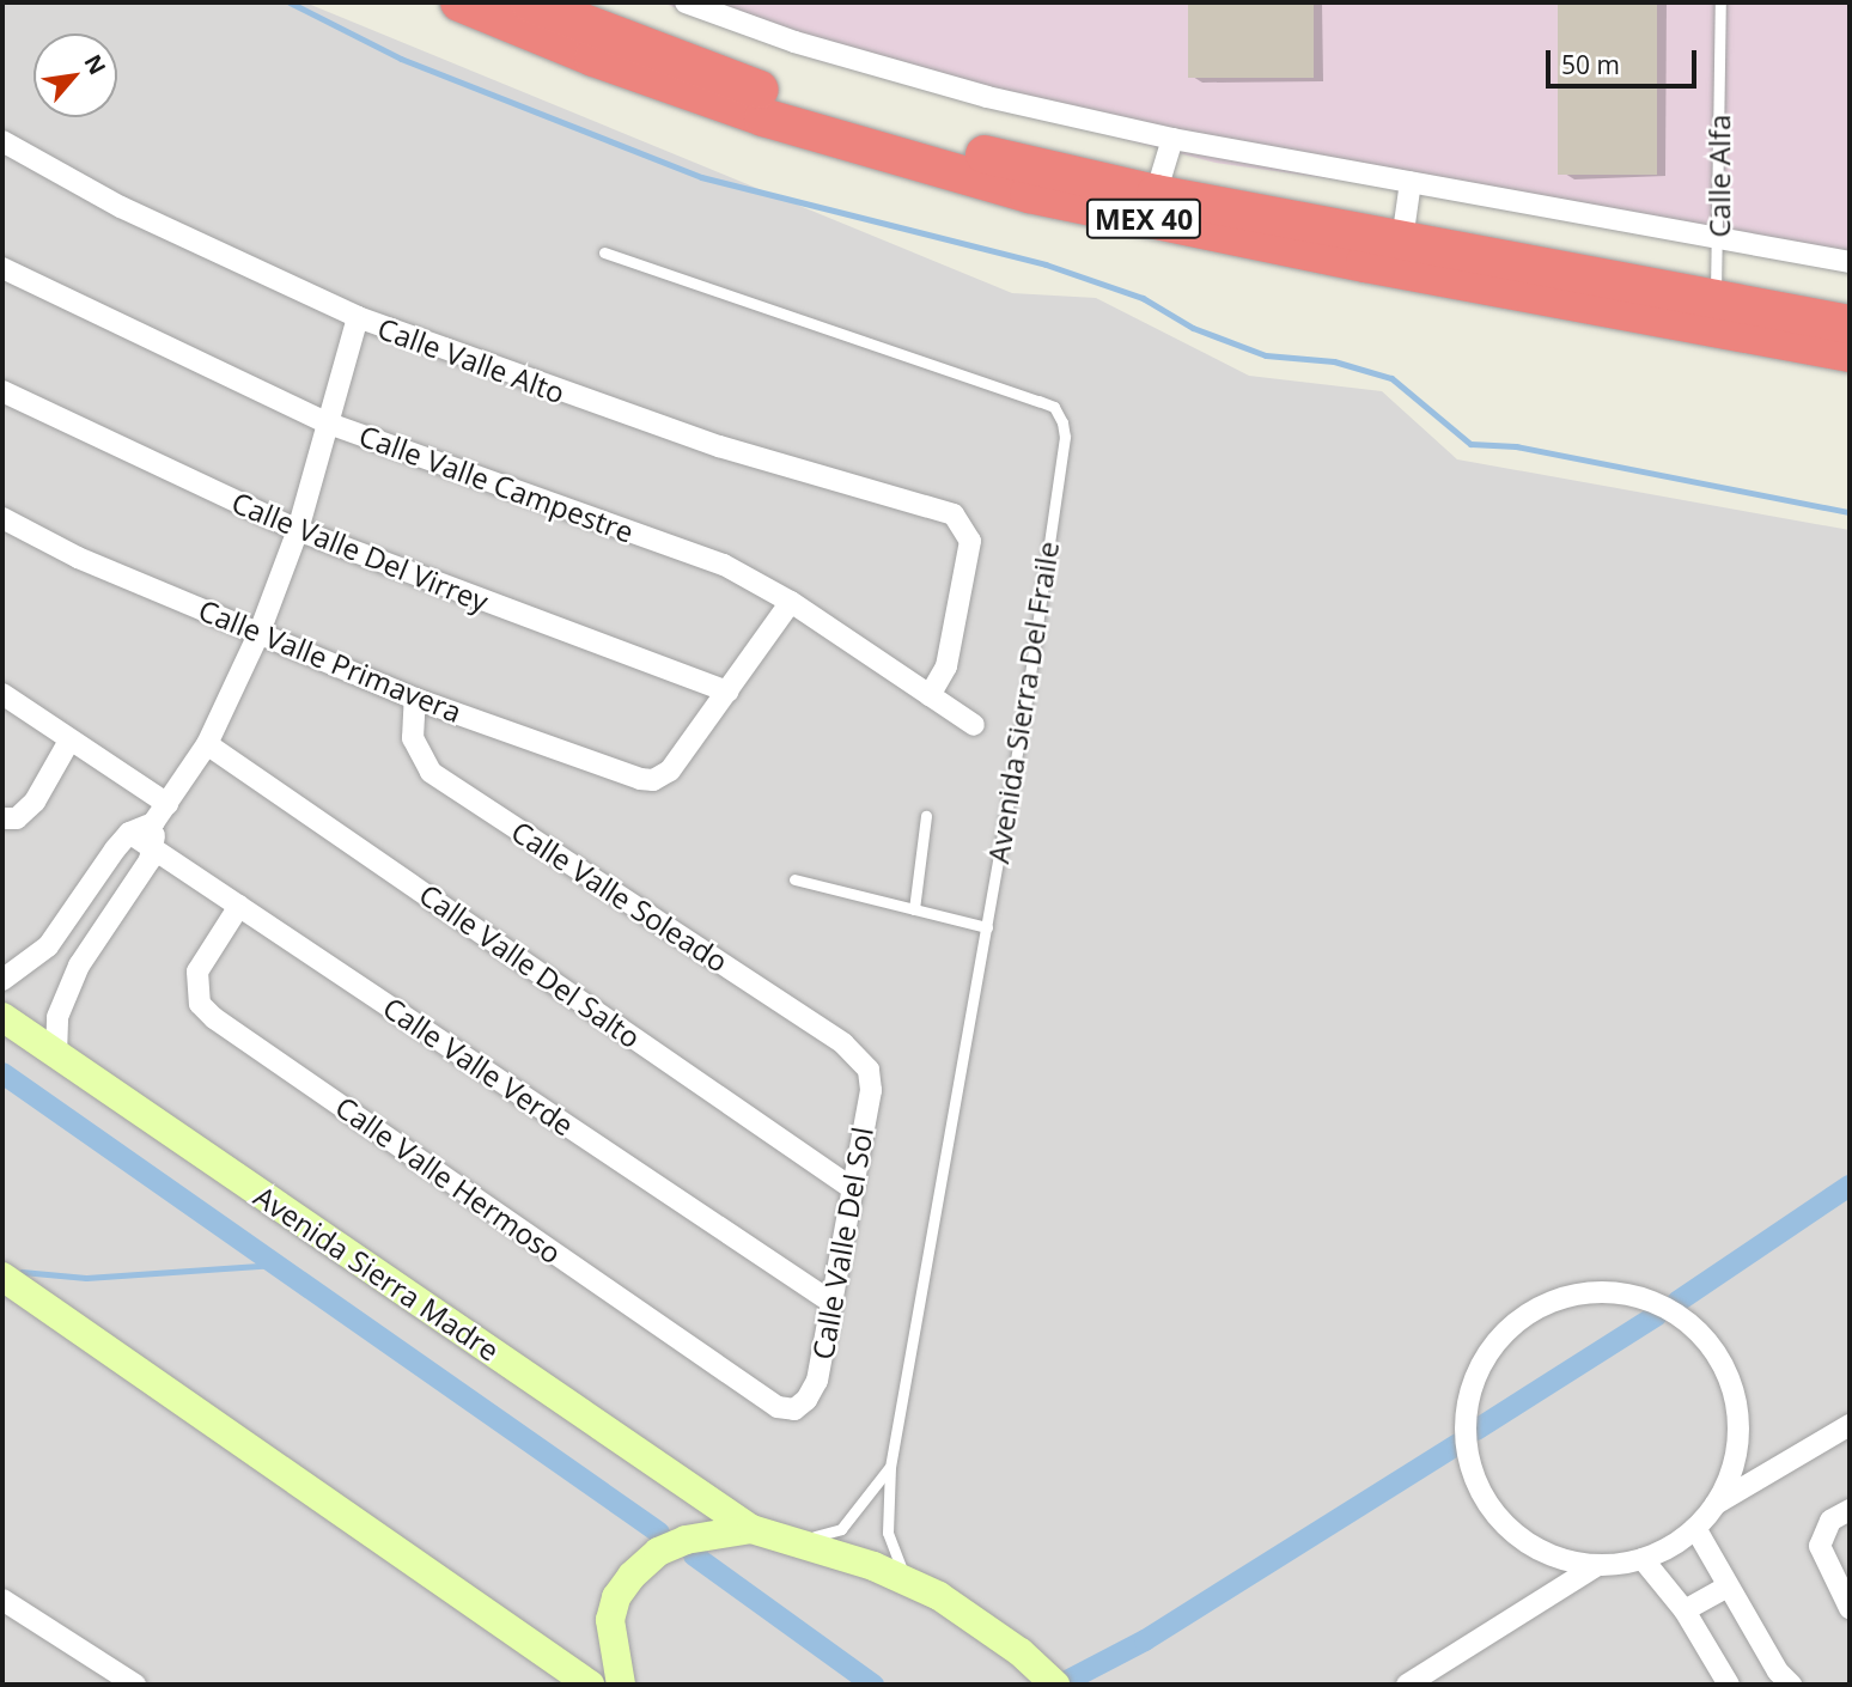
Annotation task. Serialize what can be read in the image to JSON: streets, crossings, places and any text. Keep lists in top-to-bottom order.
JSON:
{
  "streets": {
    "highway": ["MEX 40"],
    "street": [
      "Calle Valle Alto",
      "Calle Valle Campestre",
      "Calle Valle Del Virrey",
      "Calle Valle Primavera",
      "Calle Valle Soleado",
      "Calle Valle Del Salto",
      "Calle Valle Verde",
      "Calle Valle Hermoso",
      "Calle Valle Del Sol",
      "Avenida Sierra Madre"
    ],
    "lane": ["Calle Alfa", "Avenida Sierra Del Fraile"]
  },
  "crossings": [
    ["Calle Alfa", "MEX 40"],
    ["Calle Valle Alto", "Calle Valle Campestre"],
    ["Calle Valle Del Virrey", "Calle Valle Primavera"],
    ["Calle Valle Primavera", "Calle Valle Soleado"],
    ["Avenida Sierra Del Fraile", "Avenida Sierra Madre"],
    ["Calle Valle Soleado", "Calle Valle Del Sol"],
    ["Calle Valle Del Salto", "Calle Valle Del Sol"],
    ["Calle Valle Verde", "Calle Valle Hermoso"],
    ["Calle Valle Verde", "Calle Valle Del Sol"],
    ["Calle Valle Hermoso", "Calle Valle Del Sol"]
  ],
  "scale_bar": "50 m",
  "north": "top right"
}
